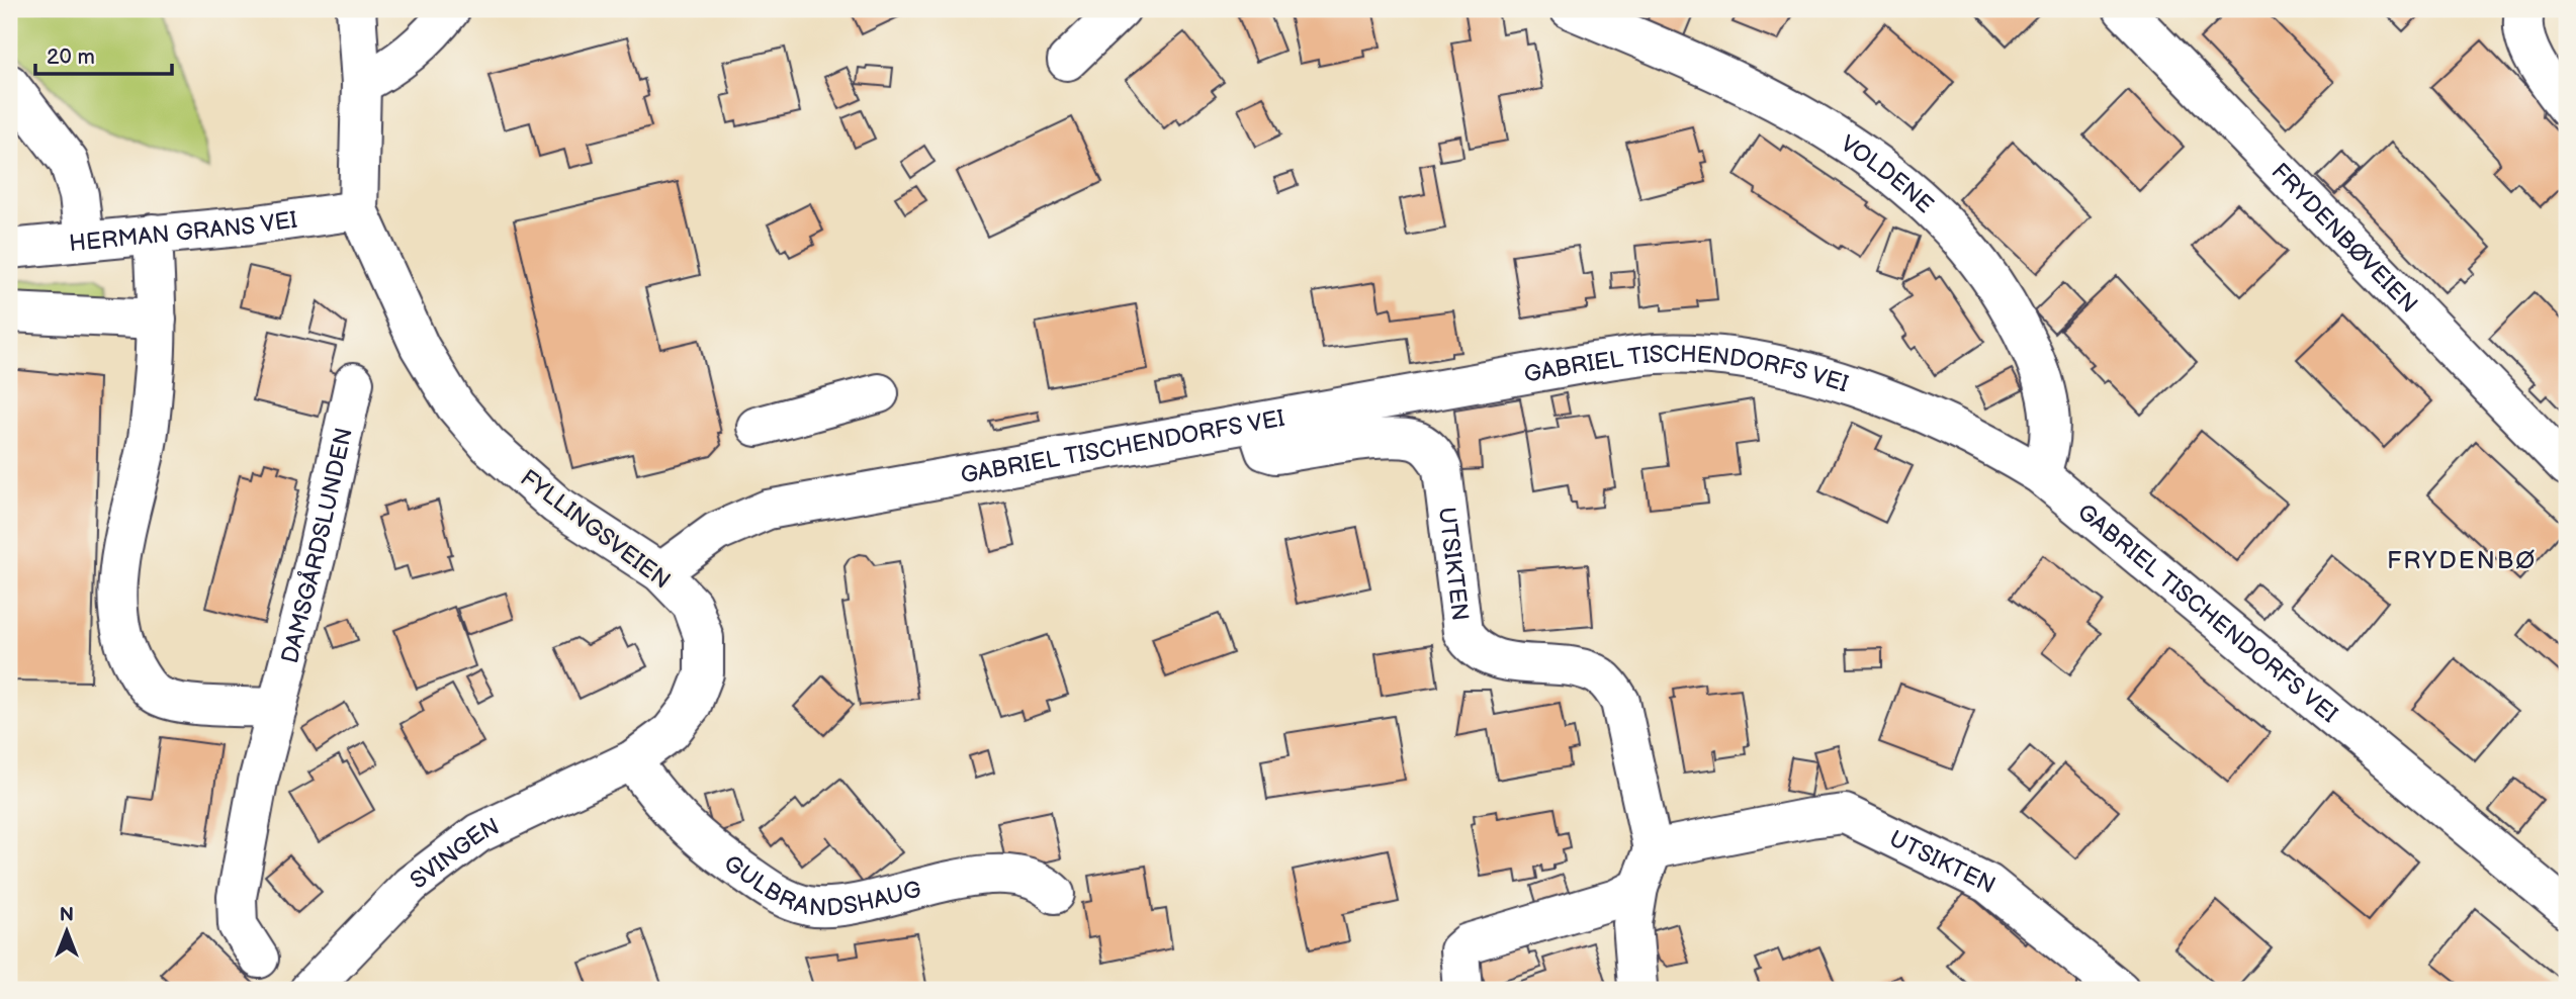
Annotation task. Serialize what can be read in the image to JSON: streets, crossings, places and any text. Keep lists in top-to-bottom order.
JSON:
{
  "streets": {
    "street": [
      "VOLDENE",
      "HERMAN GRANS VEI",
      "FRYDENBØVEIEN",
      "GABRIEL TISCHENDORFS VEI",
      "FYLLINGSVEIEN",
      "DAMSGÅRDSLUNDEN",
      "UTSIKTEN",
      "SVINGEN",
      "GULBRANDSHAUG"
    ]
  },
  "crossings": [
    ["VOLDENE", "GABRIEL TISCHENDORFS VEI"],
    ["HERMAN GRANS VEI", "FYLLINGSVEIEN"],
    ["GABRIEL TISCHENDORFS VEI", "FYLLINGSVEIEN"],
    ["GABRIEL TISCHENDORFS VEI", "UTSIKTEN"],
    ["FYLLINGSVEIEN", "SVINGEN"],
    ["FYLLINGSVEIEN", "GULBRANDSHAUG"],
    ["SVINGEN", "GULBRANDSHAUG"]
  ],
  "districts": ["FRYDENBØ"],
  "scale_bar": "20 m",
  "north": "top"
}
